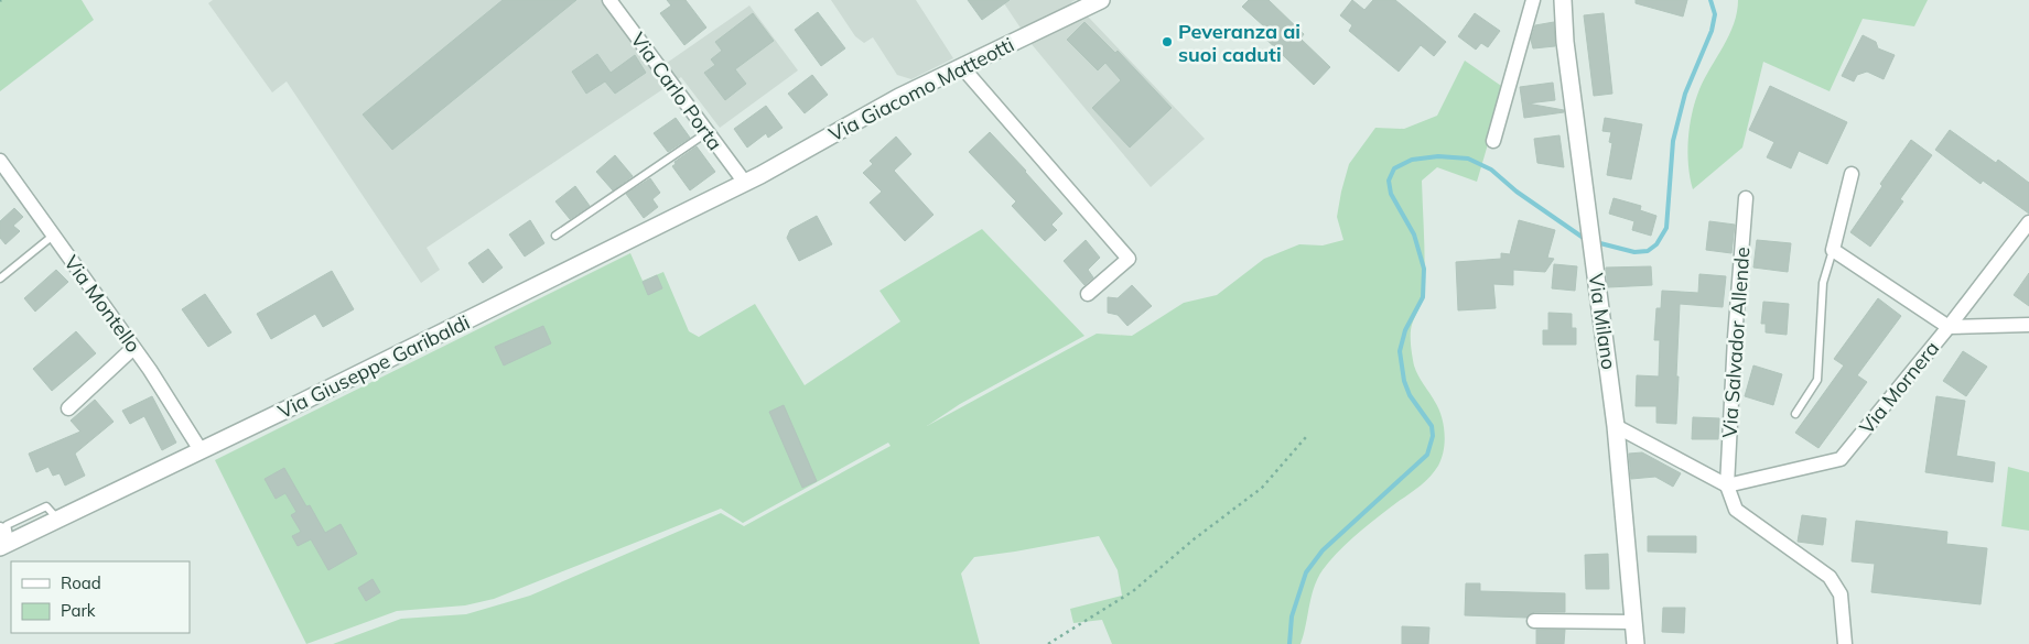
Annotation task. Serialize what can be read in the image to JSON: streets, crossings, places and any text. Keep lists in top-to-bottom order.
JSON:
{
  "streets": {
    "street": [
      "Via Giacomo Matteotti",
      "Via Carlo Porta",
      "Via Montello",
      "Via Milano",
      "Via Salvador Allende",
      "Via Giuseppe Garibaldi",
      "Via Mornera"
    ]
  },
  "crossings": [
    ["Via Giacomo Matteotti", "Via Carlo Porta"],
    ["Via Giacomo Matteotti", "Via Giuseppe Garibaldi"],
    ["Via Carlo Porta", "Via Giuseppe Garibaldi"],
    ["Via Montello", "Via Giuseppe Garibaldi"],
    ["Via Salvador Allende", "Via Mornera"]
  ],
  "places": ["Peveranza ai suoi caduti"],
  "legend": ["Road", "Park"]
}
